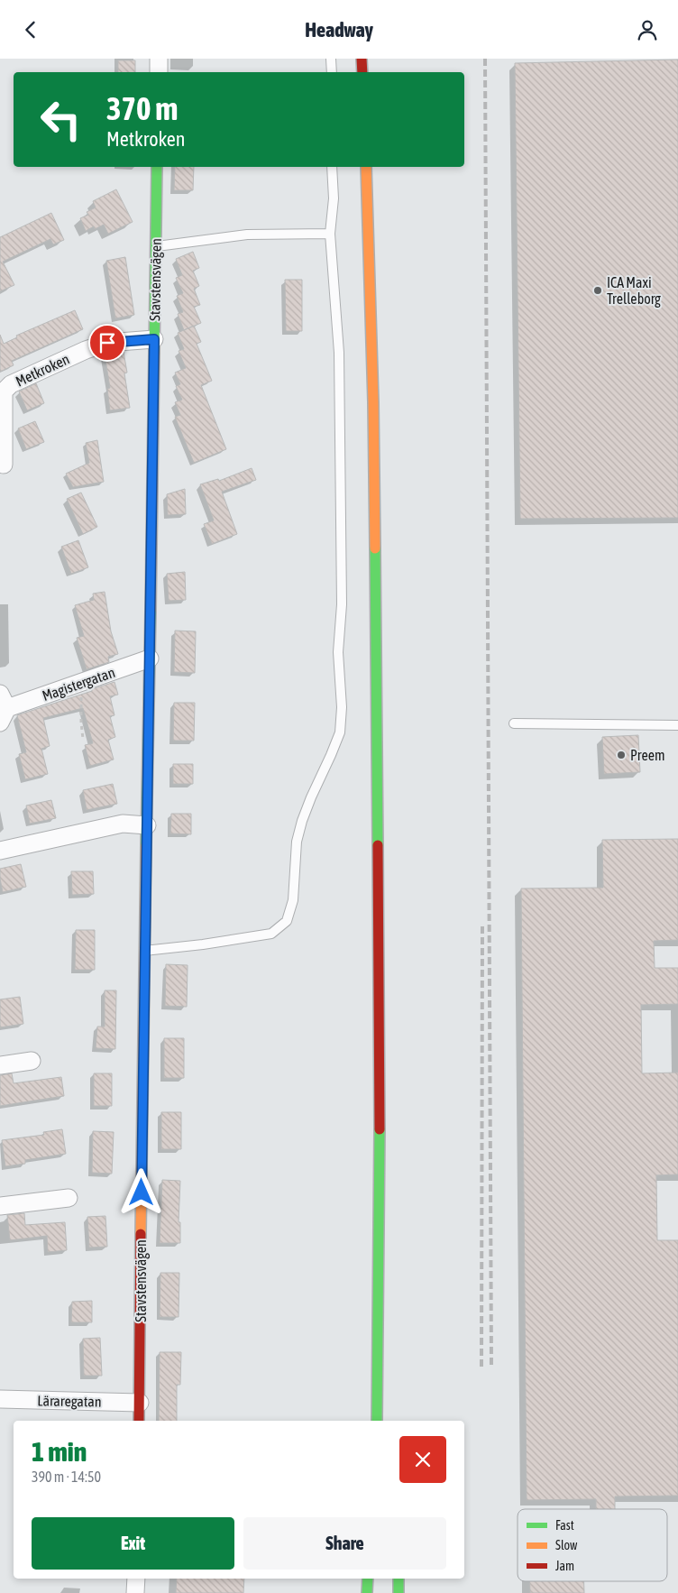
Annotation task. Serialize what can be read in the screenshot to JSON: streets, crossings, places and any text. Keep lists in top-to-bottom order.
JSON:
{
  "streets": {
    "main road": ["Stavstensvägen"],
    "street": ["Metkroken", "Magistergatan", "Läraregatan"]
  },
  "crossings": [
    ["Stavstensvägen", "Metkroken"],
    ["Stavstensvägen", "Magistergatan"],
    ["Stavstensvägen", "Läraregatan"]
  ],
  "places": ["ICA Maxi Trelleborg", "Preem"],
  "legend": ["Fast", "Slow", "Jam"],
  "page": {
    "header": "Headway",
    "turn": ["370 m", "Metkroken"],
    "heading": ["1 min", "390 m · 14:50"],
    "buttons": ["Exit", "Share"]
  }
}
